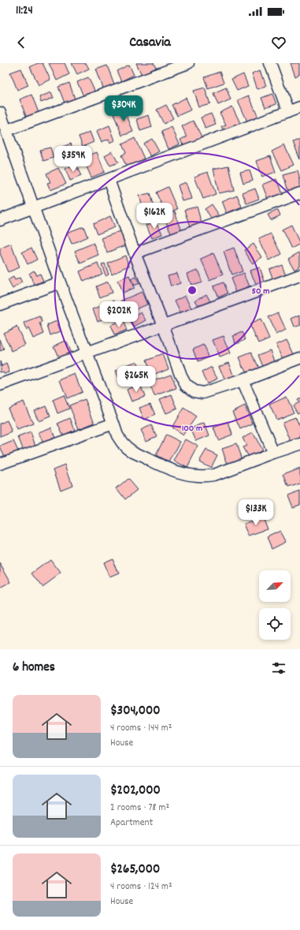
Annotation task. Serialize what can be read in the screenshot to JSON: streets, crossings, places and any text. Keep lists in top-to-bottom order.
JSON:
{
  "north": "top right",
  "page": {
    "status": "11:24",
    "header": "Casavia",
    "price": [
      "$304K",
      "$359K",
      "$162K",
      "$202K",
      "$265K",
      "$133K"
    ],
    "heading": "6 homes",
    "list": [
      {
        "name": "$304,000",
        "note": "4 rooms · 144 m² · House"
      },
      {
        "name": "$202,000",
        "note": "2 rooms · 78 m² · Apartment"
      },
      {
        "name": "$265,000",
        "note": "4 rooms · 124 m² · House"
      }
    ]
  },
  "rings": ["50 m", "100 m"]
}
